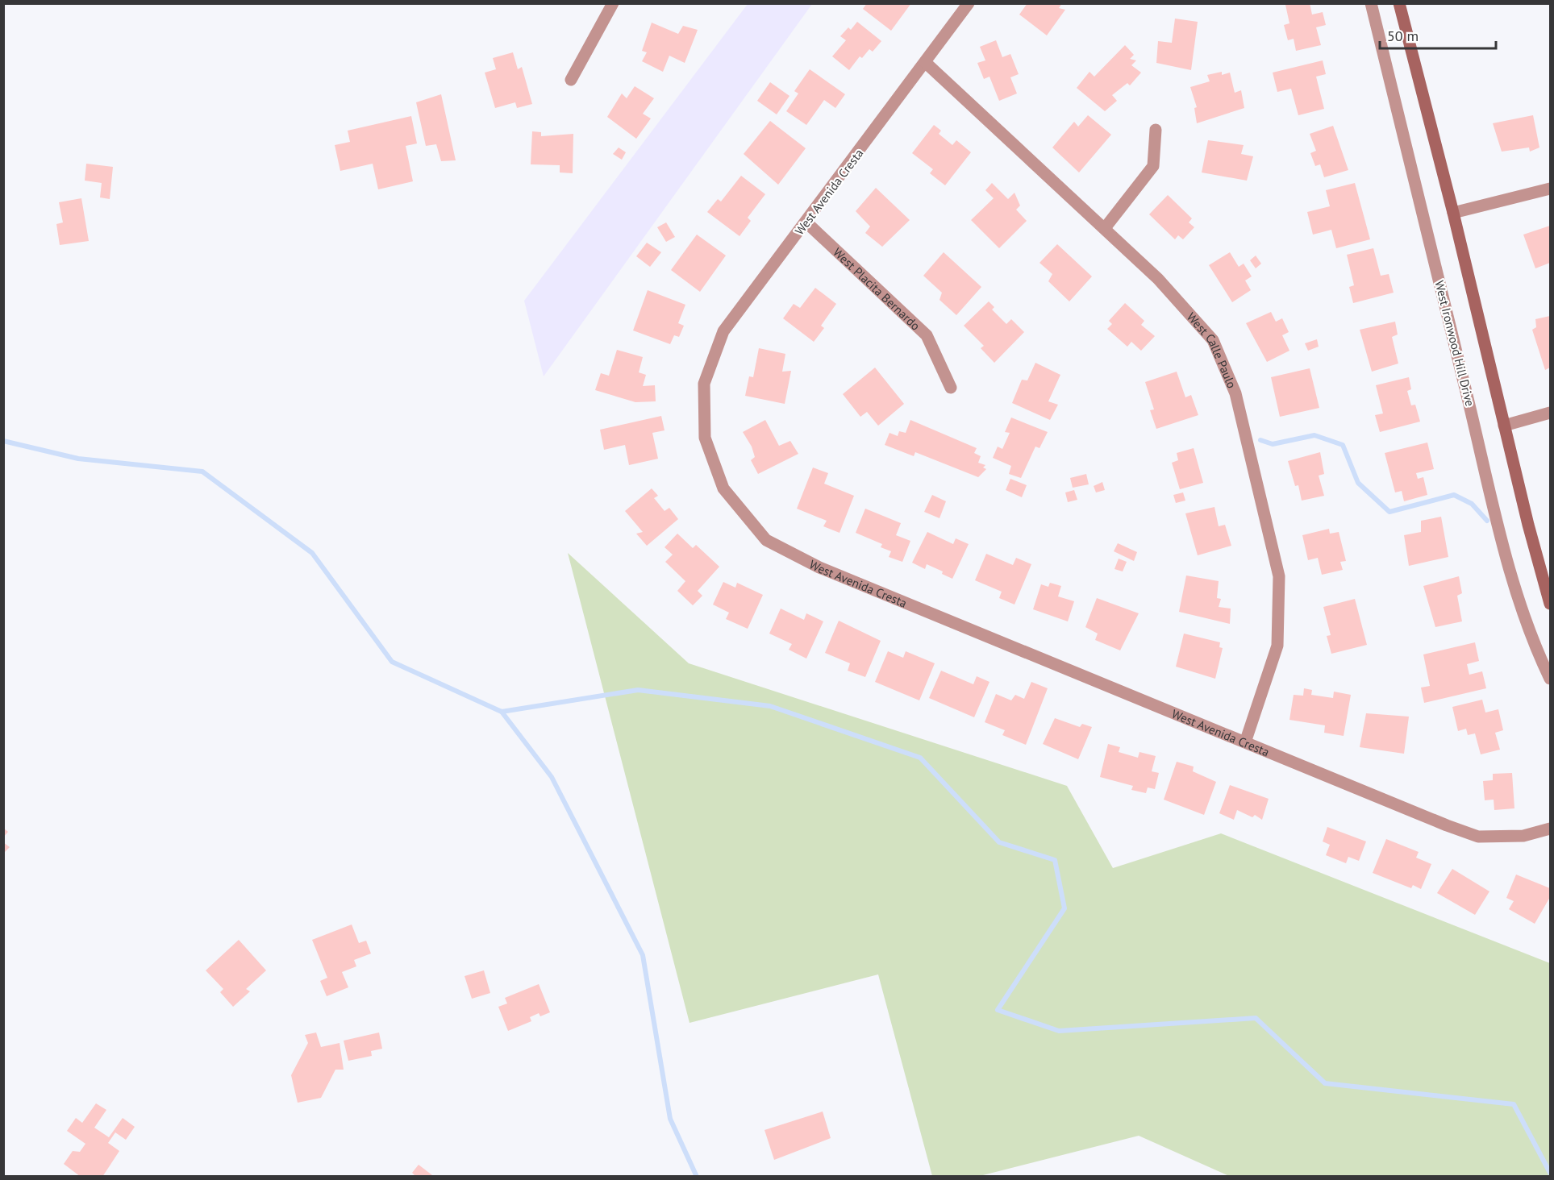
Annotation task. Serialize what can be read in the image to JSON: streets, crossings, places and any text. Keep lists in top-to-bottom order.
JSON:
{
  "streets": {
    "street": [
      "West Avenida Cresta",
      "West Placita Bernardo",
      "West Ironwood Hill Drive",
      "West Calle Paulo"
    ]
  },
  "crossings": [
    ["West Avenida Cresta", "West Placita Bernardo"],
    ["West Avenida Cresta", "West Calle Paulo"]
  ],
  "scale_bar": "50 m"
}
